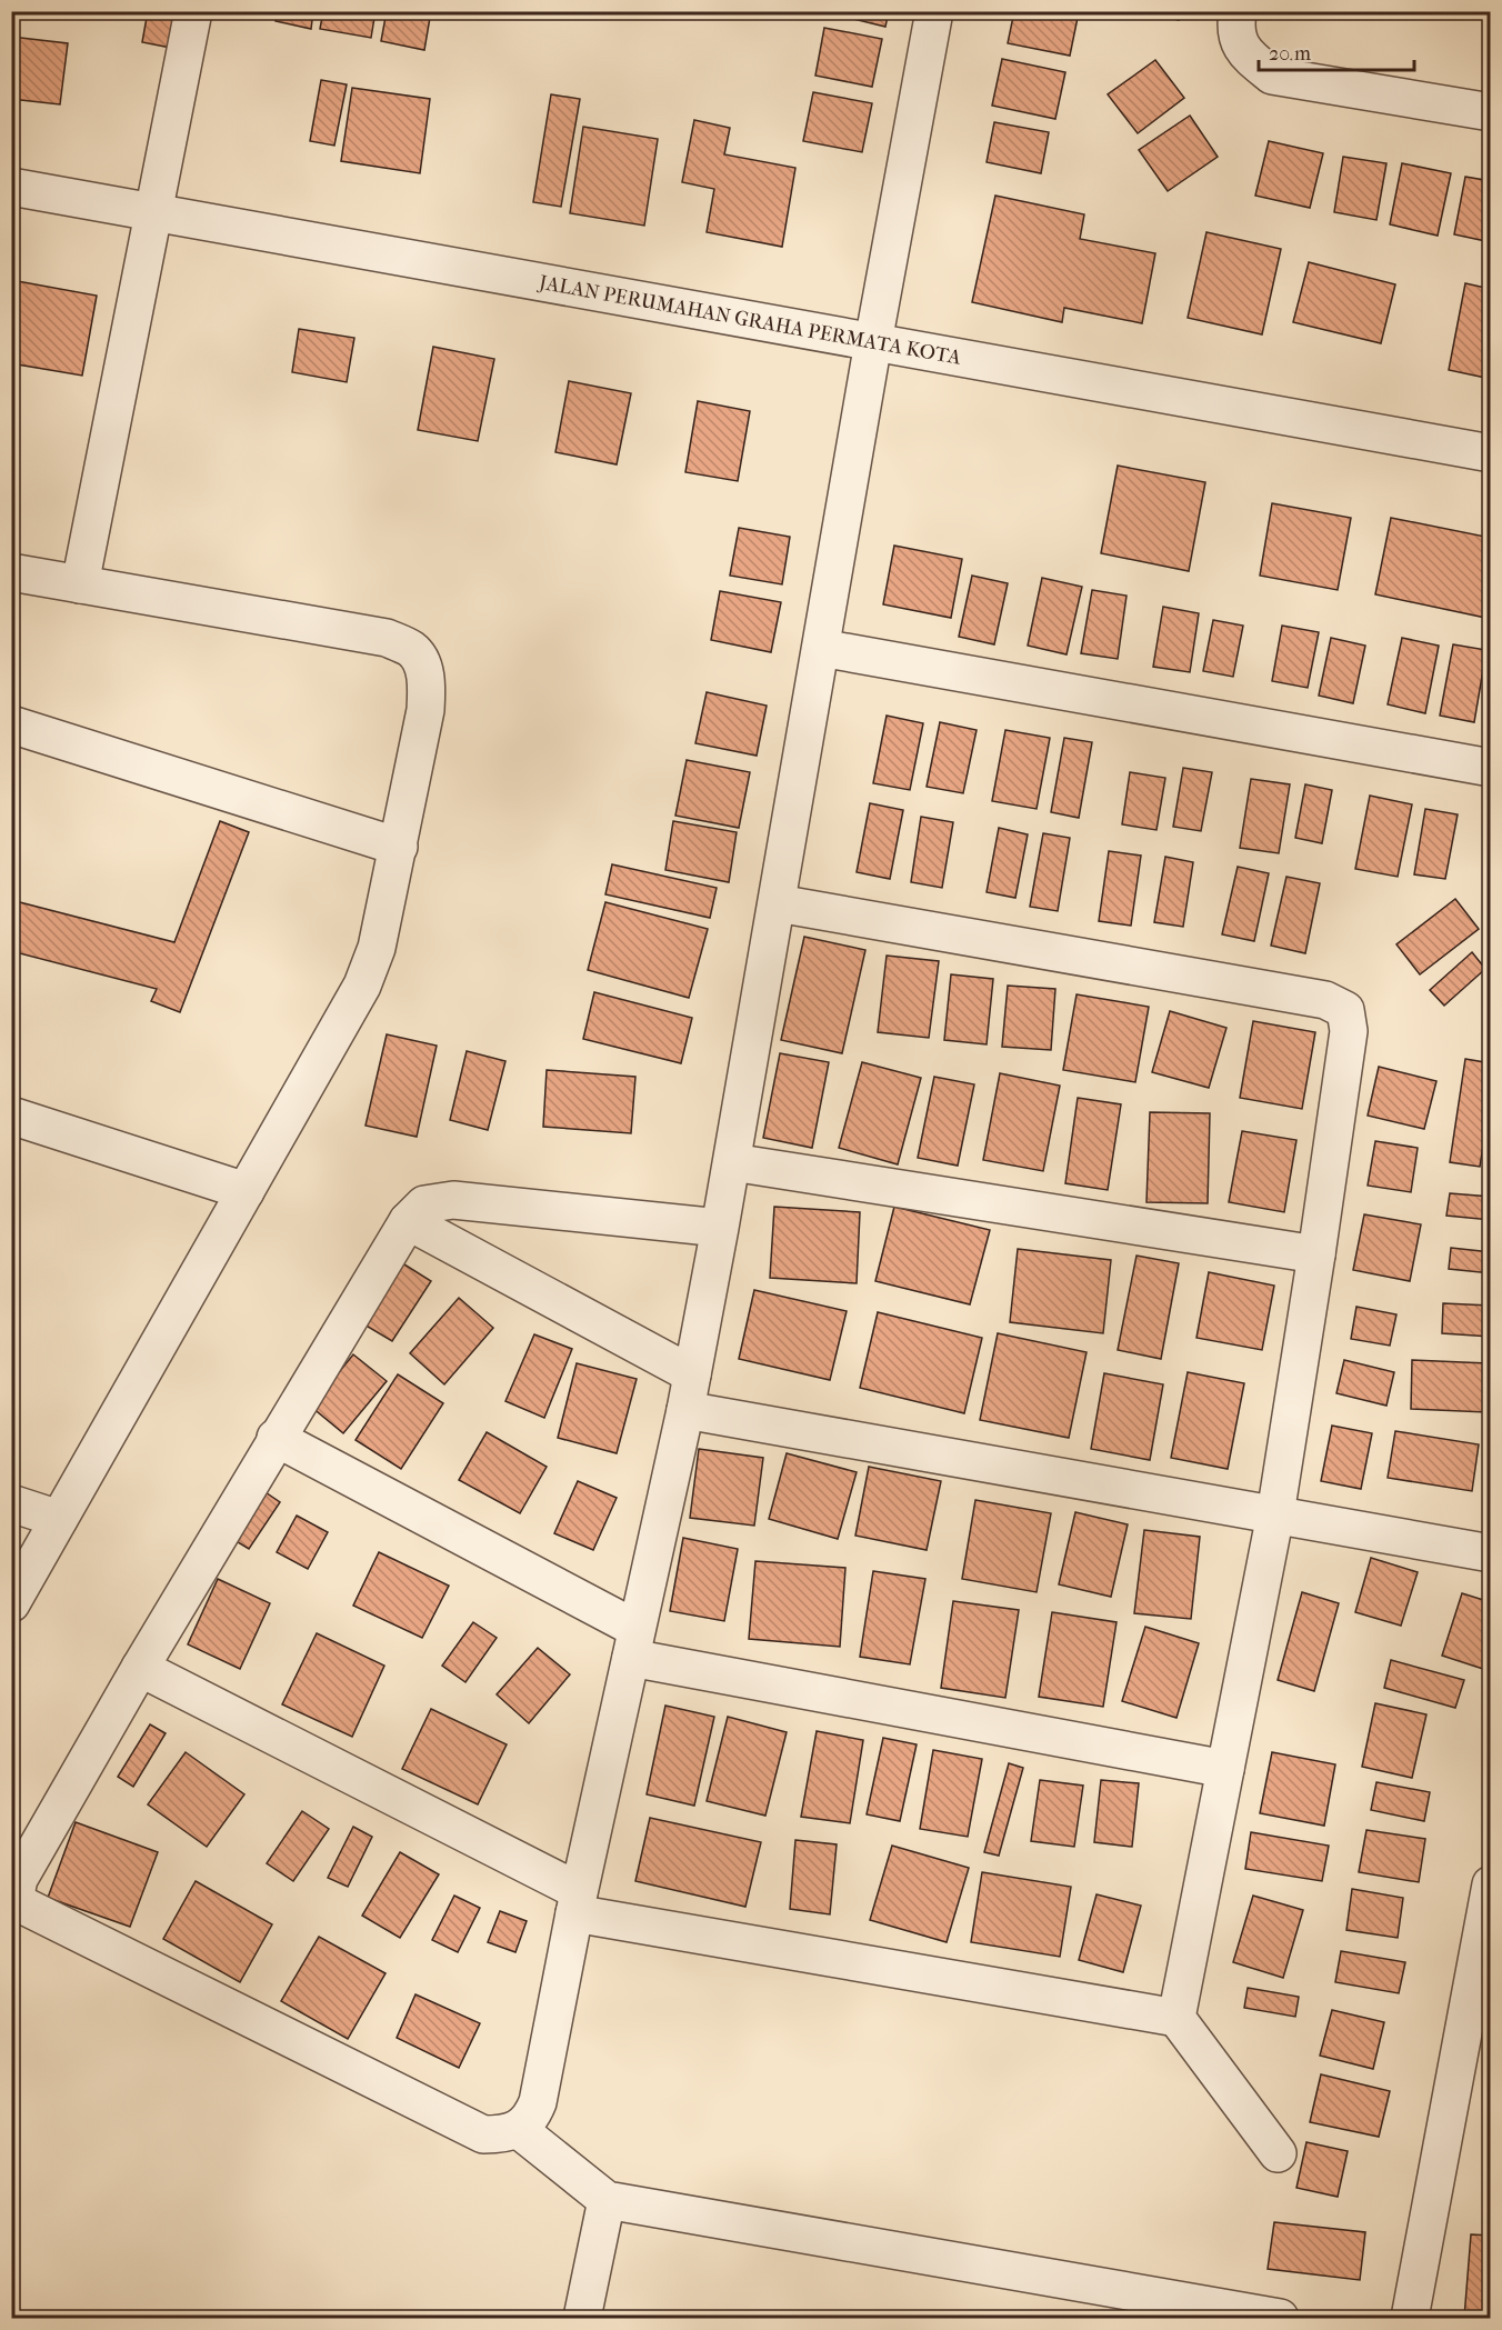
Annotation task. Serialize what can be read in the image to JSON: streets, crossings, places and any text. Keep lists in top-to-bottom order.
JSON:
{
  "streets": {
    "street": ["JALAN PERUMAHAN GRAHA PERMATA KOTA"]
  },
  "scale_bar": "20 m"
}
